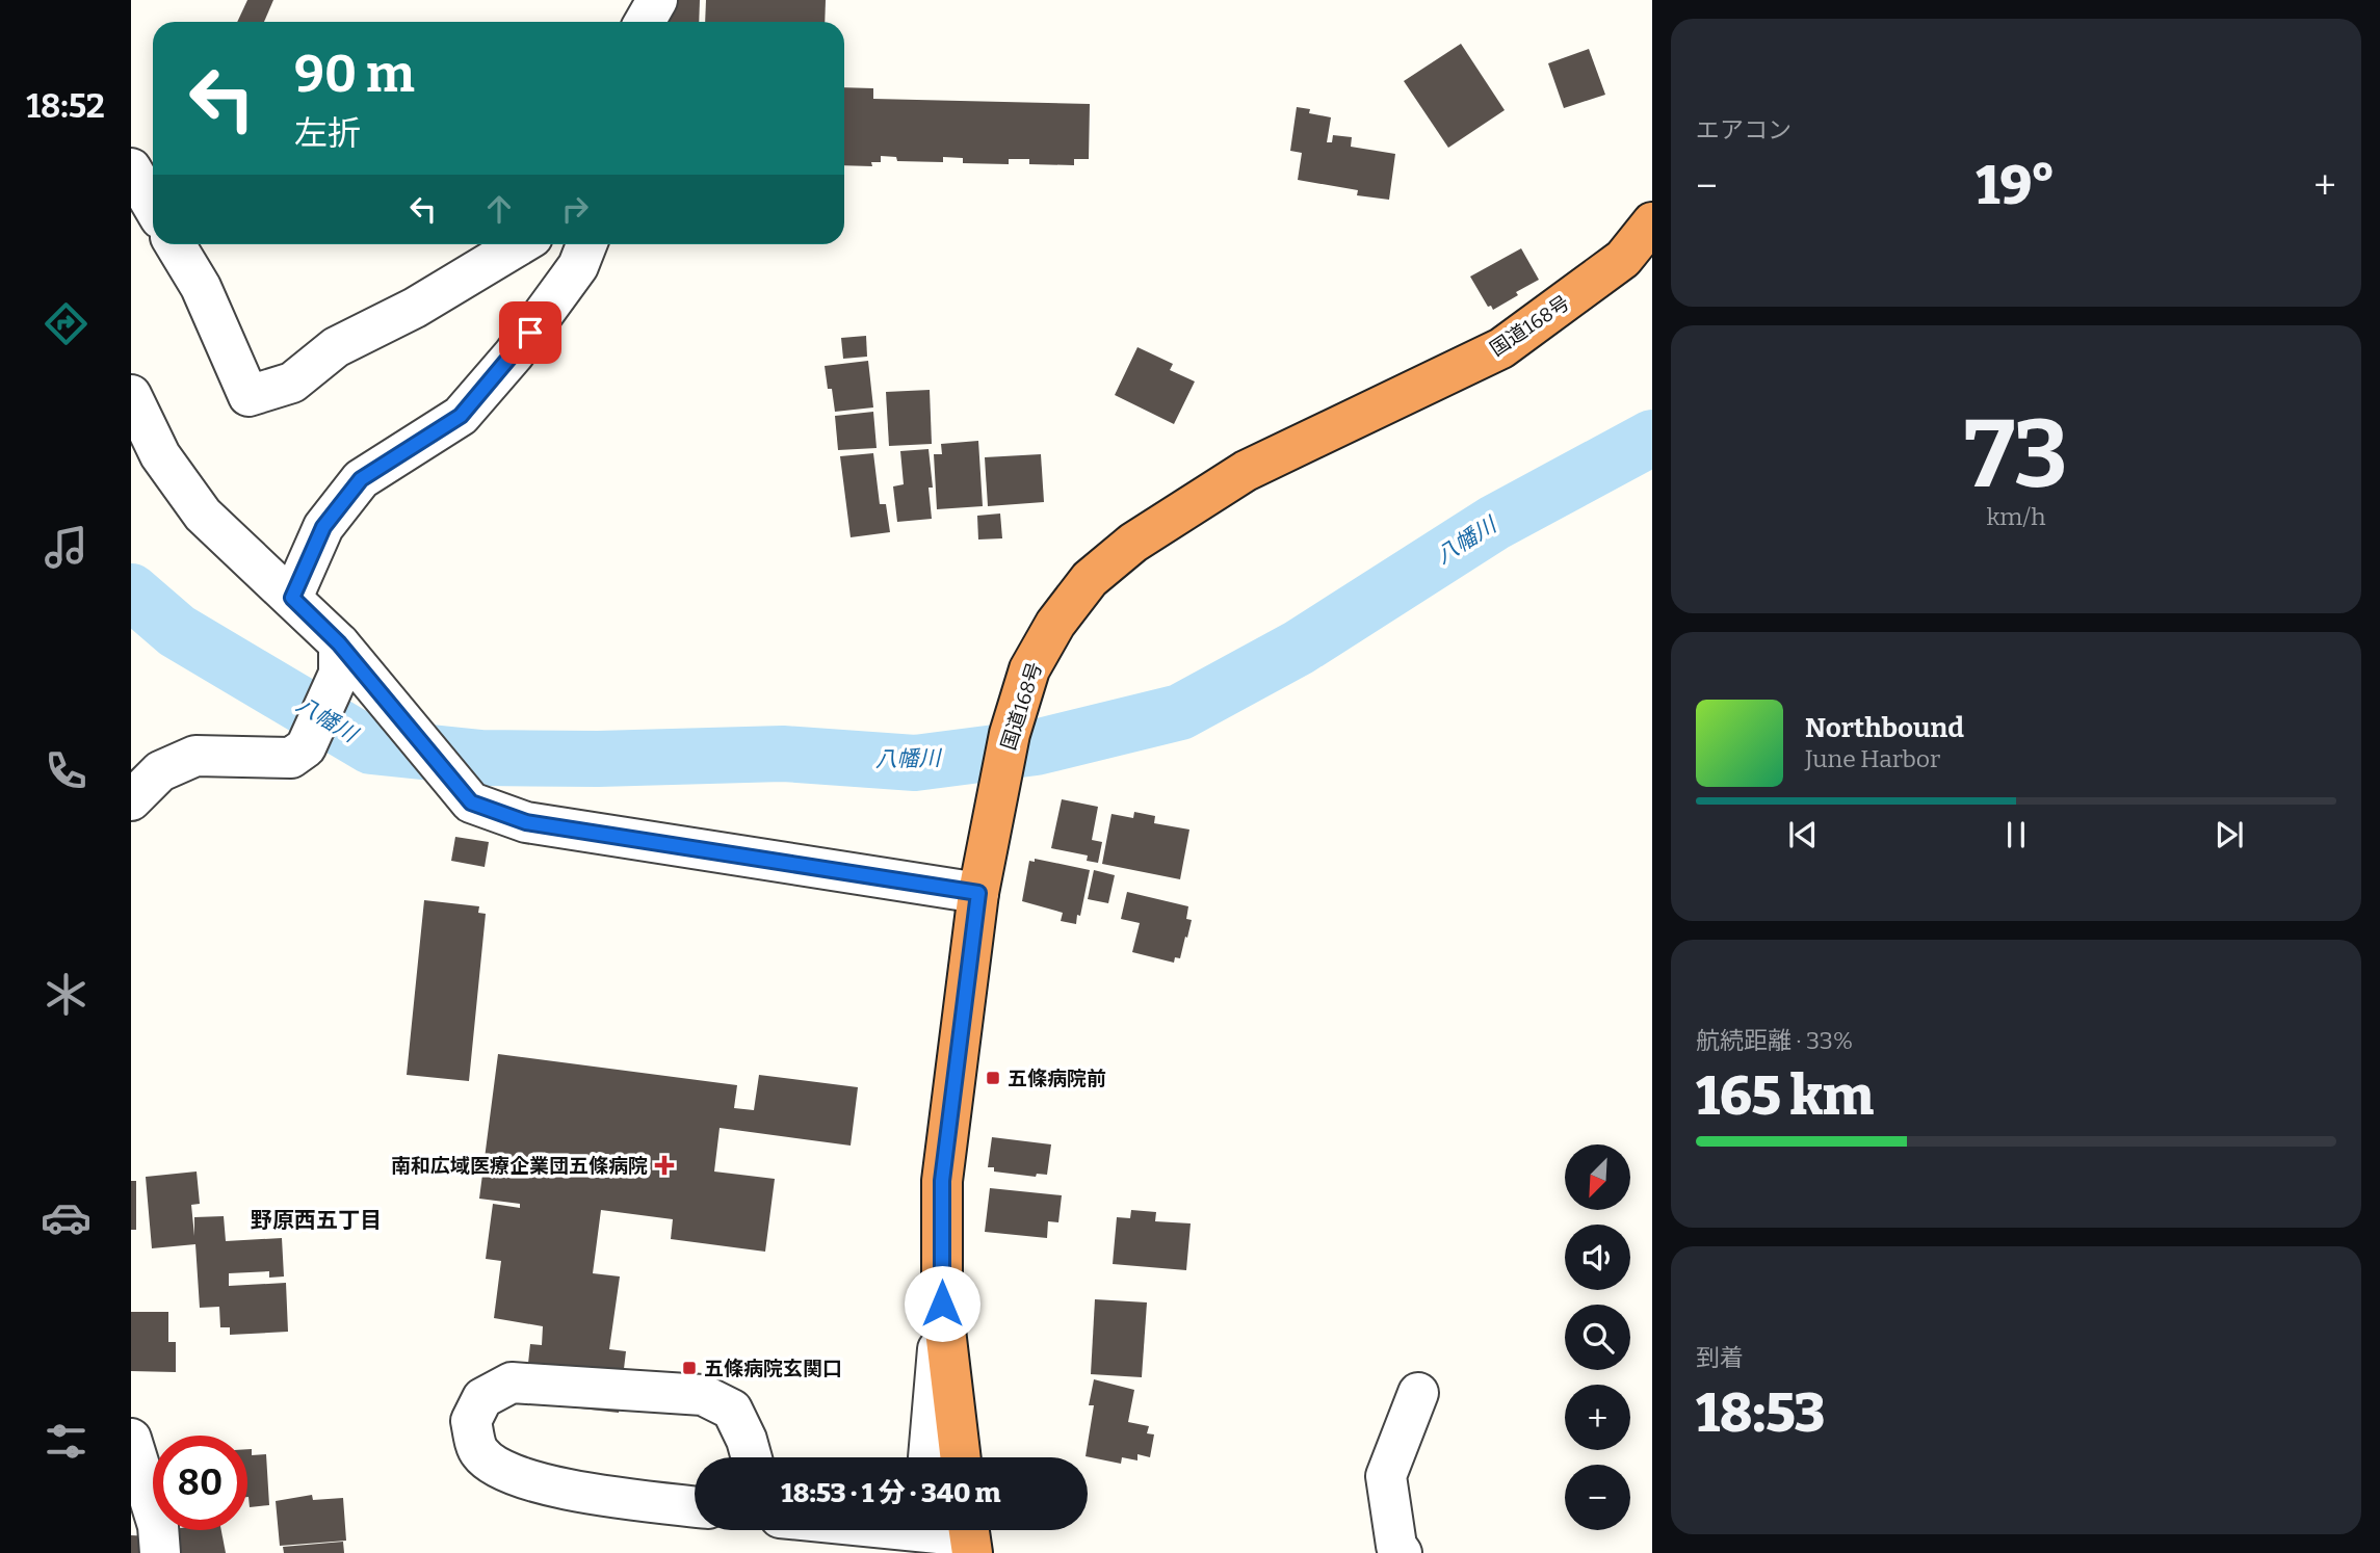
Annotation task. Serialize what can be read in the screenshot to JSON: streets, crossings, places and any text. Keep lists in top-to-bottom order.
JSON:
{
  "streets": {
    "highway": ["国道168号"]
  },
  "districts": ["野原西五丁目"],
  "water": ["八幡川"],
  "places": {
    "transit": ["五條病院前", "五條病院玄関口"],
    "health": ["南和広域医療企業団五條病院"]
  },
  "north": "bottom left",
  "page": {
    "tabs": "18:52",
    "tile": [
      "エアコン",
      ["73", "km/h"],
      ["航続距離 · 33%", "165 km"],
      ["到着", "18:53"]
    ],
    "turn": ["90 m", "左折"],
    "heat": ["−", "19°", "+"],
    "song": ["Northbound", "June Harbor"],
    "map_buttons": ["+", "−"],
    "limit": "80",
    "trip": "18:53 · 1 分 · 340 m"
  }
}
